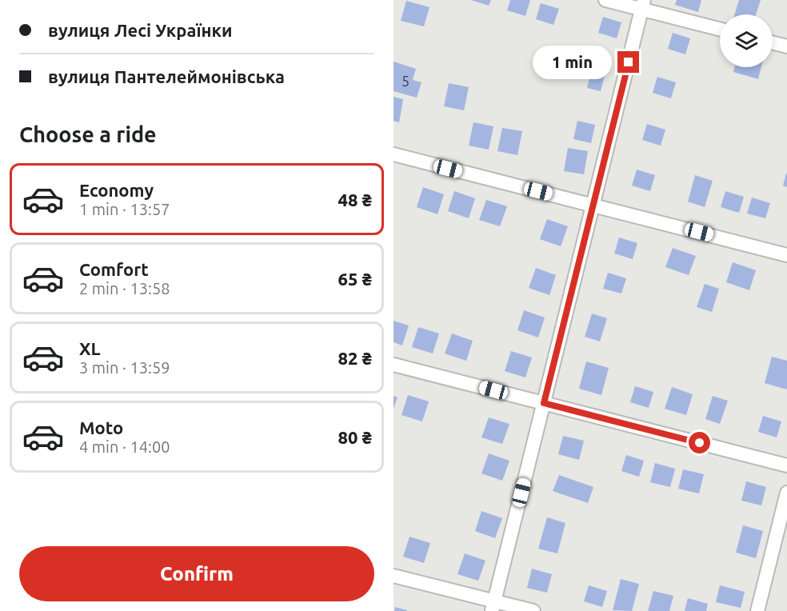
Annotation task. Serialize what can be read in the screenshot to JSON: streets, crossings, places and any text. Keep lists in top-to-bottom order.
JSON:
{
  "house_numbers": ["5"],
  "page": {
    "banner": ["вулиця Лесі Українки", "вулиця Пантелеймонівська"],
    "bubble": "1 min",
    "heading": "Choose a ride",
    "list": [
      {
        "name": "Economy",
        "note": "1 min · 13:57",
        "value": "48 ₴"
      },
      {
        "name": "Comfort",
        "note": "2 min · 13:58",
        "value": "65 ₴"
      },
      {
        "name": "XL",
        "note": "3 min · 13:59",
        "value": "82 ₴"
      },
      {
        "name": "Moto",
        "note": "4 min · 14:00",
        "value": "80 ₴"
      }
    ],
    "buttons": "Confirm"
  }
}
